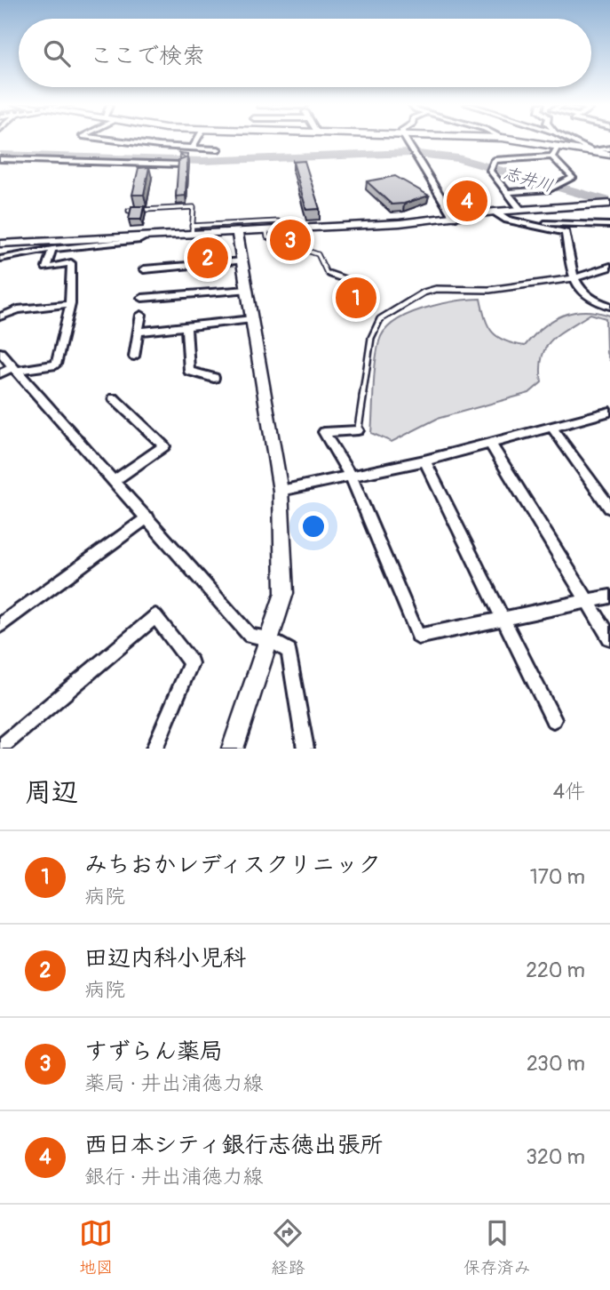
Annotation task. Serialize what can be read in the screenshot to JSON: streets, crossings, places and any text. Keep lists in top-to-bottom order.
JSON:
{
  "water": ["志井川"],
  "page": {
    "search": "ここで検索",
    "pins": [
      "4",
      "3",
      "2",
      "1"
    ],
    "heading": ["周辺", "4件"],
    "list": [
      {
        "mark": "1",
        "name": "みちおかレディスクリニック",
        "note": "病院",
        "value": "170 m"
      },
      {
        "mark": "2",
        "name": "田辺内科小児科",
        "note": "病院",
        "value": "220 m"
      },
      {
        "mark": "3",
        "name": "すずらん薬局",
        "note": "薬局 · 井出浦徳力線",
        "value": "230 m"
      },
      {
        "mark": "4",
        "name": "西日本シティ銀行志徳出張所",
        "note": "銀行 · 井出浦徳力線",
        "value": "320 m"
      }
    ],
    "nav": ["地図", "経路", "保存済み"]
  }
}
